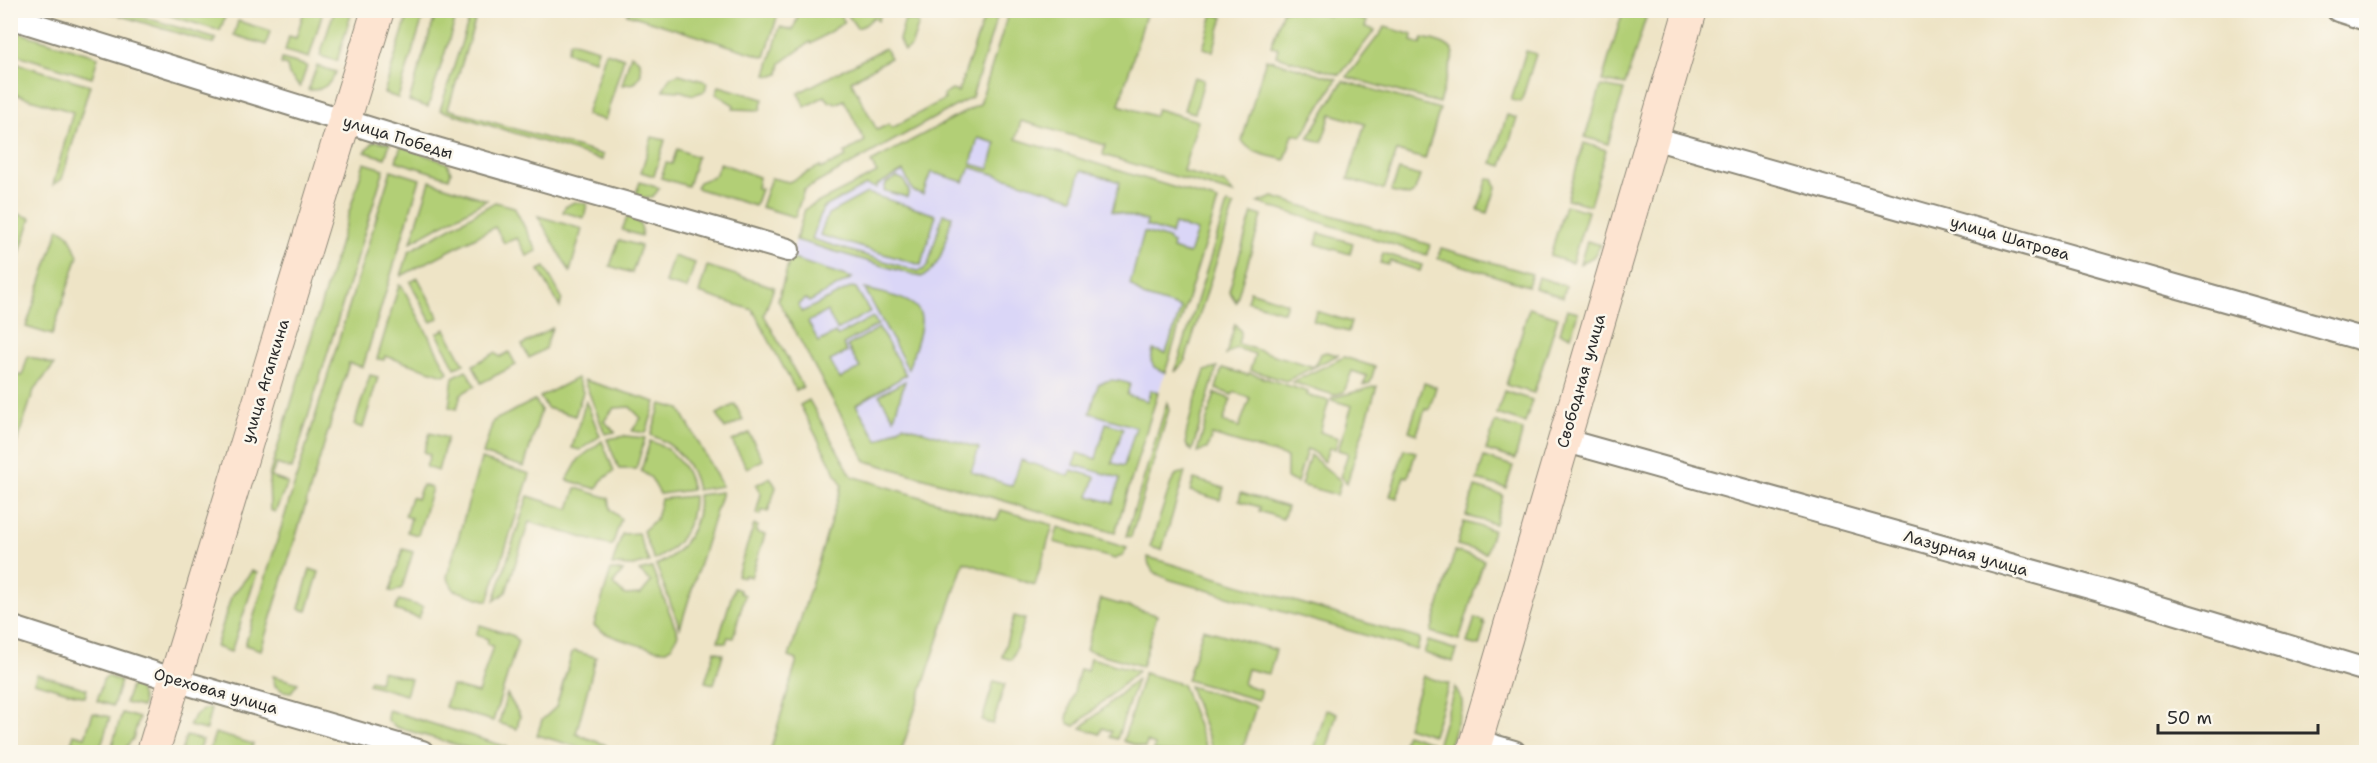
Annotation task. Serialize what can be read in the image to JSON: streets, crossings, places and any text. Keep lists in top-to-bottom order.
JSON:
{
  "streets": {
    "main road": ["улица Агапкина", "Свободная улица"],
    "street": [
      "улица Победы",
      "улица Шатрова",
      "Лазурная улица",
      "Ореховая улица"
    ]
  },
  "crossings": [
    ["улица Победы", "улица Агапкина"],
    ["улица Шатрова", "Свободная улица"],
    ["улица Агапкина", "Ореховая улица"],
    ["Свободная улица", "Лазурная улица"]
  ],
  "scale_bar": "50 m"
}
